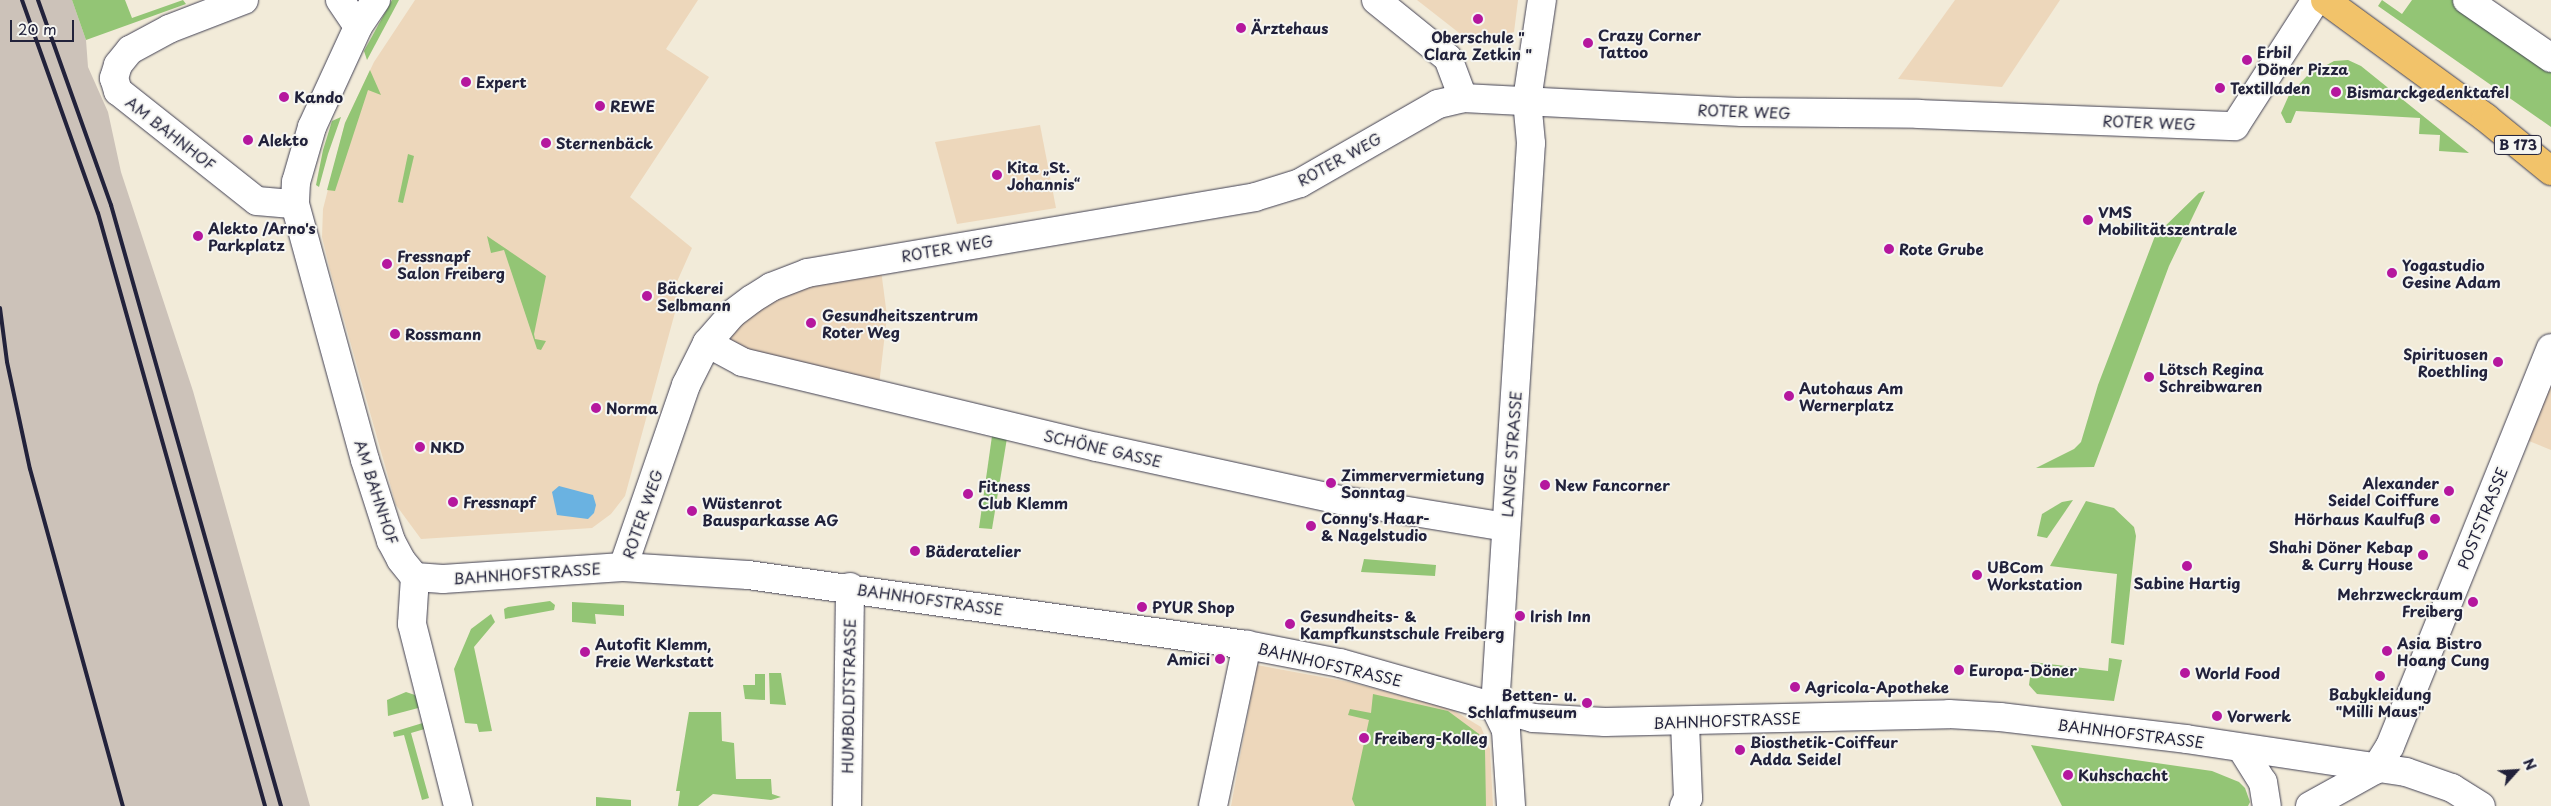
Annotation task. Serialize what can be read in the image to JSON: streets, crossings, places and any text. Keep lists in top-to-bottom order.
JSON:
{
  "streets": {
    "main road": ["B 173"],
    "street": [
      "ROTER WEG",
      "AM BAHNHOF",
      "SCHÖNE GASSE",
      "LANGE STRASSE",
      "POSTSTRASSE",
      "BAHNHOFSTRASSE",
      "HUMBOLDTSTRASSE"
    ]
  },
  "crossings": [
    ["ROTER WEG", "SCHÖNE GASSE"],
    ["ROTER WEG", "LANGE STRASSE"],
    ["ROTER WEG", "BAHNHOFSTRASSE"],
    ["AM BAHNHOF", "BAHNHOFSTRASSE"],
    ["SCHÖNE GASSE", "LANGE STRASSE"],
    ["LANGE STRASSE", "BAHNHOFSTRASSE"],
    ["POSTSTRASSE", "BAHNHOFSTRASSE"],
    ["BAHNHOFSTRASSE", "HUMBOLDTSTRASSE"]
  ],
  "places": [
    "Oberschule \" Clara Zetkin \"",
    "Ärztehaus",
    "Crazy Corner Tattoo",
    "Erbil Döner Pizza",
    "Expert",
    "Textilladen",
    "Bismarckgedenktafel",
    "Kando",
    "REWE",
    "Alekto",
    "Sternenbäck",
    "Kita „St. Johannis“",
    "VMS Mobilitätszentrale",
    "Alekto /Arno's Parkplatz",
    "Rote Grube",
    "Fressnapf Salon Freiberg",
    "Yogastudio Gesine Adam",
    "Bäckerei Selbmann",
    "Gesundheitszentrum Roter Weg",
    "Rossmann",
    "Spirituosen Roethling",
    "Lötsch Regina Schreibwaren",
    "Autohaus Am Wernerplatz",
    "Norma",
    "NKD",
    "Zimmervermietung Sonntag",
    "New Fancorner",
    "Alexander Seidel Coiffure",
    "Fitness Club Klemm",
    "Fressnapf",
    "Wüstenrot Bausparkasse AG",
    "Hörhaus Kaulfuß",
    "Conny's Haar- & Nagelstudio",
    "Bäderatelier",
    "Shahi Döner Kebap & Curry House",
    "Sabine Hartig",
    "UBCom Workstation",
    "Mehrzweckraum Freiberg",
    "PYUR Shop",
    "Irish Inn",
    "Gesundheits- & Kampfkunstschule Freiberg",
    "Asia Bistro Hoang Cung",
    "Autofit Klemm, Freie Werkstatt",
    "Amici",
    "Europa-Döner",
    "World Food",
    "Babykleidung \"Milli Maus\"",
    "Agricola-Apotheke",
    "Betten- u. Schlafmuseum",
    "Vorwerk",
    "Freiberg-Kolleg",
    "Biosthetik-Coiffeur Adda Seidel",
    "Kuhschacht"
  ],
  "scale_bar": "20 m",
  "north": "top right"
}
